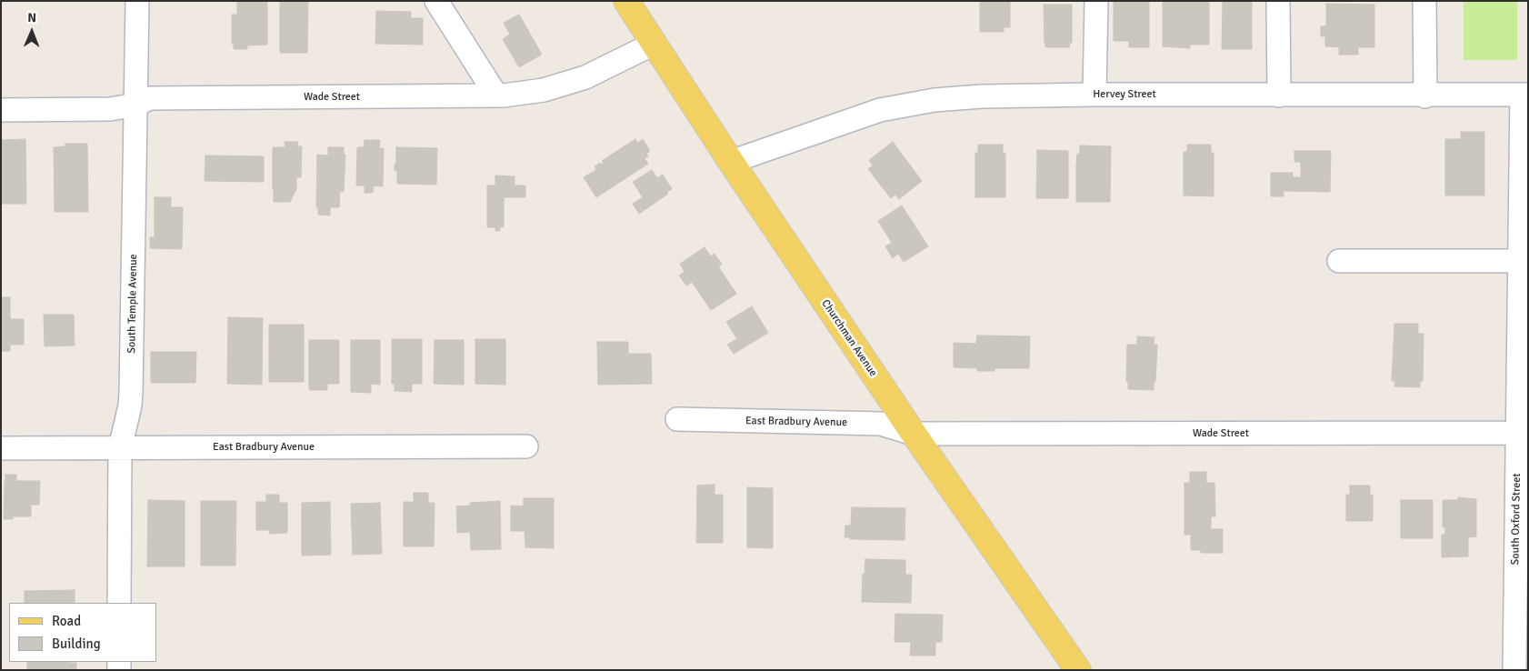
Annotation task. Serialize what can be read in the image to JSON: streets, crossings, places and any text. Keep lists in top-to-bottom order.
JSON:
{
  "streets": {
    "main road": ["Churchman Avenue"],
    "street": [
      "Hervey Street",
      "Wade Street",
      "South Temple Avenue",
      "East Bradbury Avenue",
      "South Oxford Street"
    ]
  },
  "crossings": [
    ["Hervey Street", "Churchman Avenue"],
    ["Hervey Street", "South Oxford Street"],
    ["Wade Street", "South Temple Avenue"],
    ["Wade Street", "Churchman Avenue"],
    ["Wade Street", "East Bradbury Avenue"],
    ["Wade Street", "South Oxford Street"],
    ["South Temple Avenue", "East Bradbury Avenue"],
    ["Churchman Avenue", "East Bradbury Avenue"]
  ],
  "legend": ["Road", "Building"],
  "north": "top"
}
